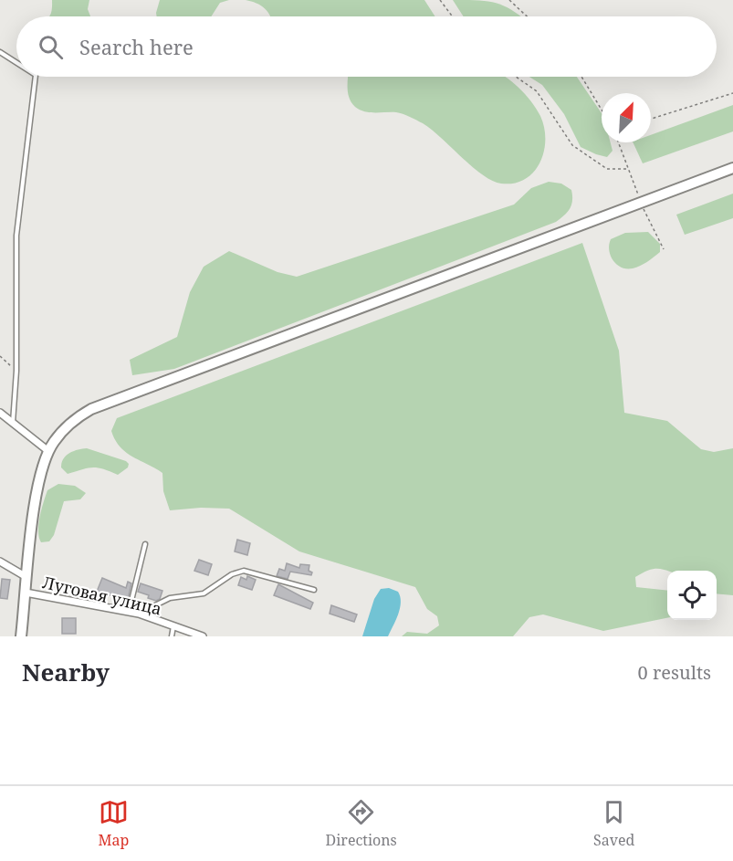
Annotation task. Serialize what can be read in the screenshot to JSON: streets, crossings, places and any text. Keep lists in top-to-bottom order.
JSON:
{
  "streets": {
    "street": ["Луговая улица"]
  },
  "north": "top right",
  "page": {
    "search": "Search here",
    "heading": ["Nearby", "0 results"],
    "nav": ["Map", "Directions", "Saved"]
  }
}
